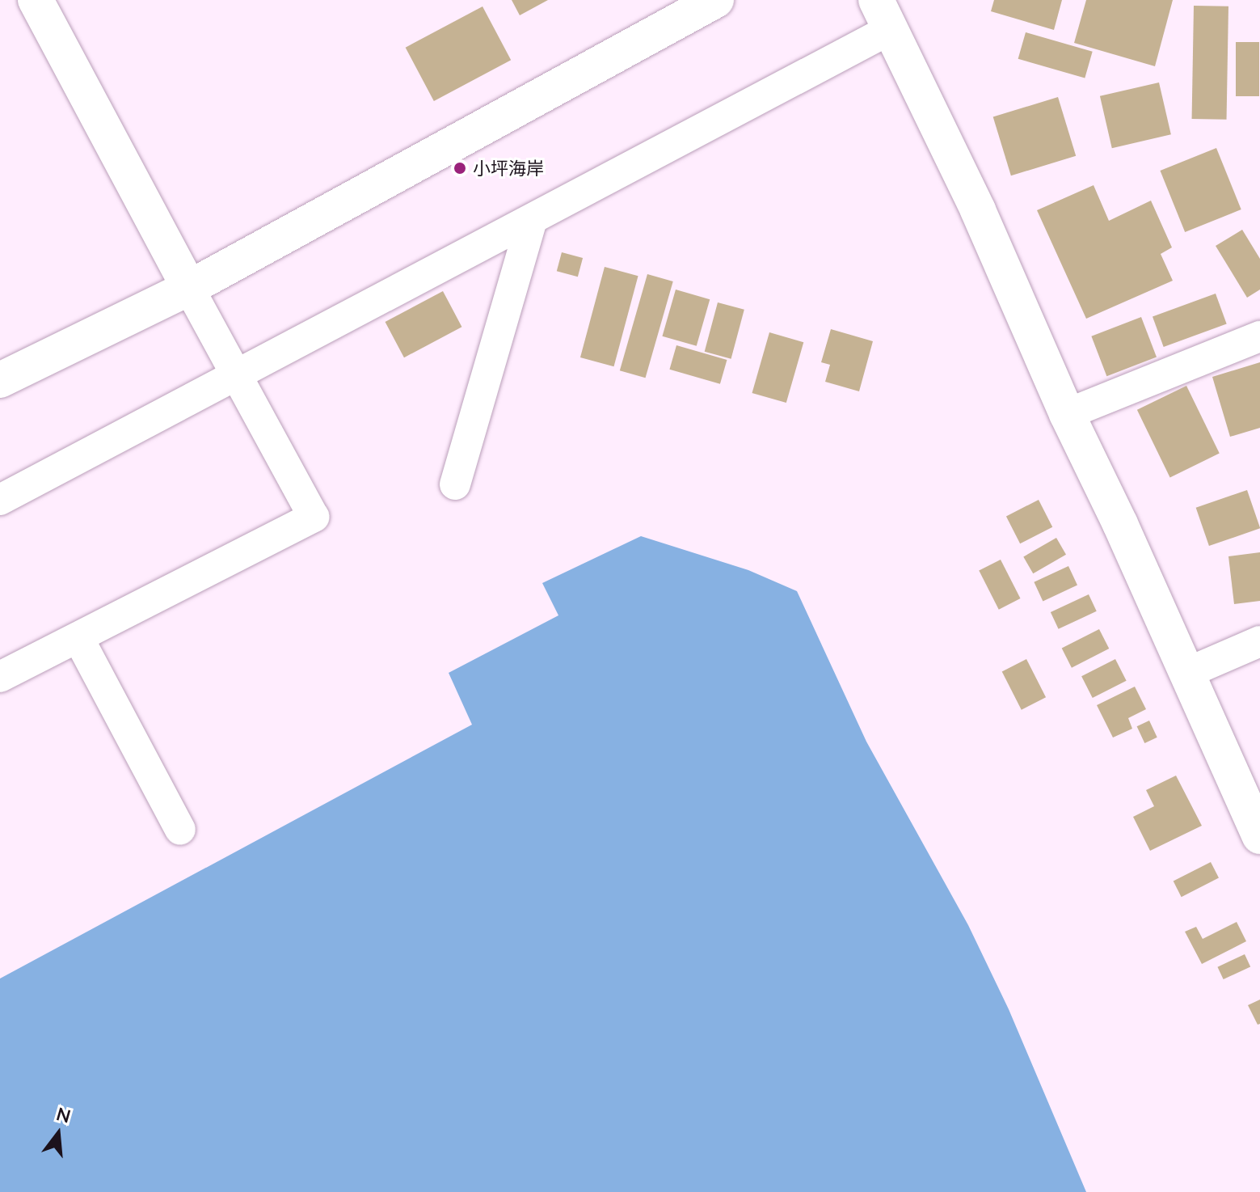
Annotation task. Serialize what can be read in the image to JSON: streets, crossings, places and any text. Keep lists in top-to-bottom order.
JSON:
{
  "places": ["小坪海岸"],
  "north": "top"
}
